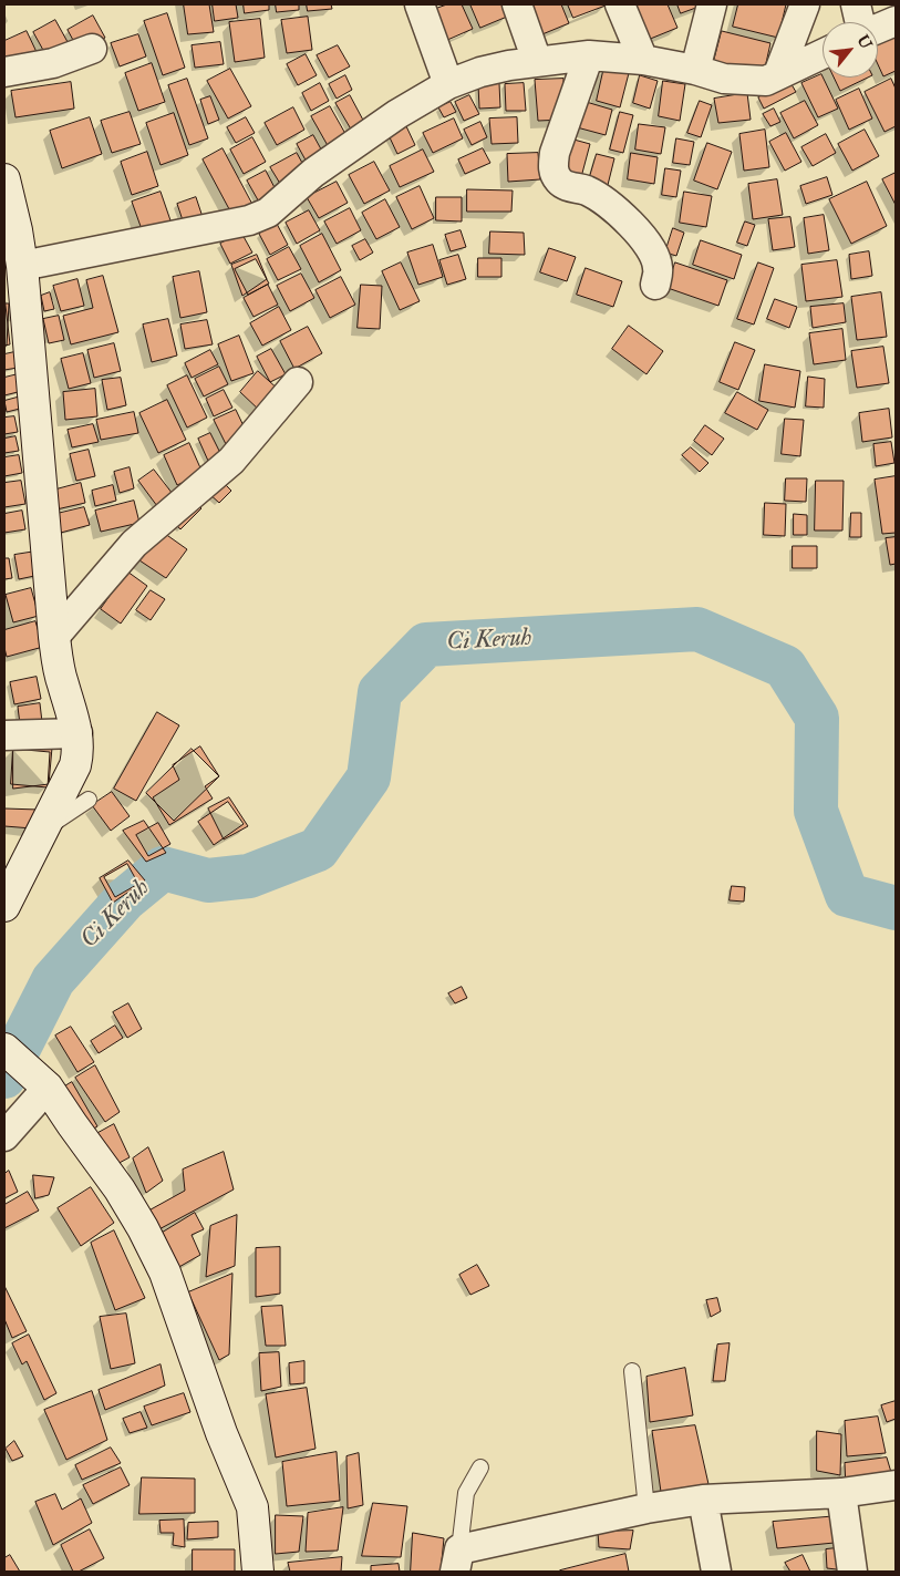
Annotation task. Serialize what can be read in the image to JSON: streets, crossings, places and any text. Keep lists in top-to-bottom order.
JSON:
{
  "water": ["Ci Keruh"],
  "north": "top right"
}
